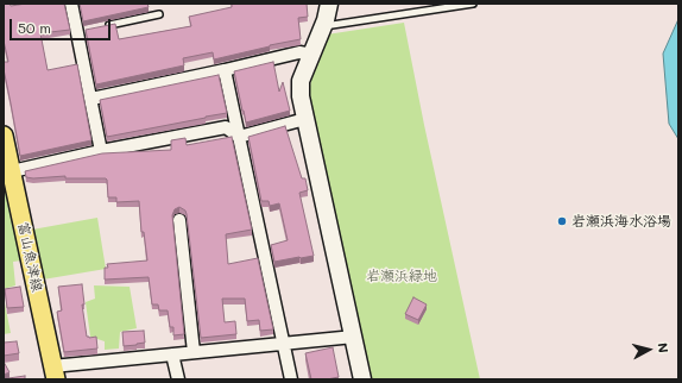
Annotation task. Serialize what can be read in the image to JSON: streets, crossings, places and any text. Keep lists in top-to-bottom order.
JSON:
{
  "streets": {
    "main road": ["富山魚津線"]
  },
  "parks": ["岩瀬浜緑地"],
  "places": ["岩瀬浜海水浴場"],
  "scale_bar": "50 m",
  "north": "right"
}
